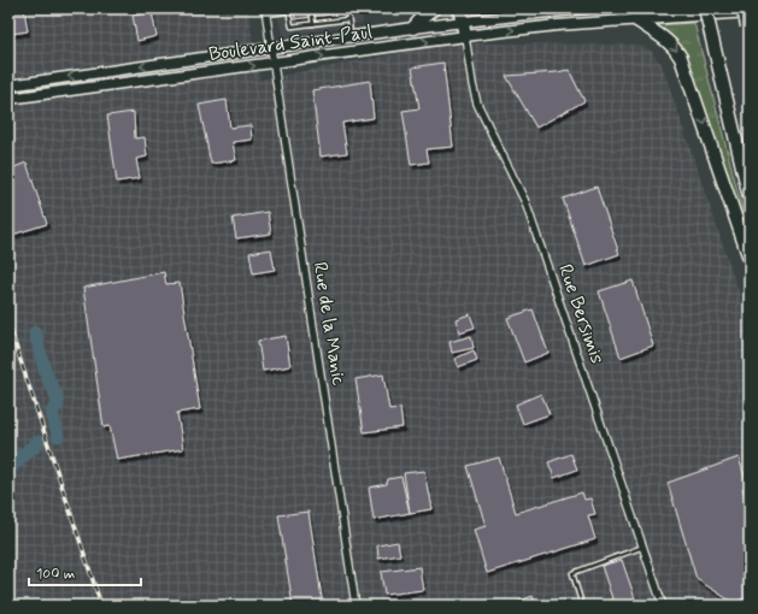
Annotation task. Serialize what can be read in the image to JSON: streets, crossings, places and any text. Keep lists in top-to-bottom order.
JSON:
{
  "streets": {
    "main road": ["Boulevard Saint-Paul"],
    "street": ["Rue Bersimis", "Rue de la Manic"]
  },
  "crossings": [
    ["Boulevard Saint-Paul", "Rue Bersimis"],
    ["Boulevard Saint-Paul", "Rue de la Manic"]
  ],
  "scale_bar": "100 m"
}
